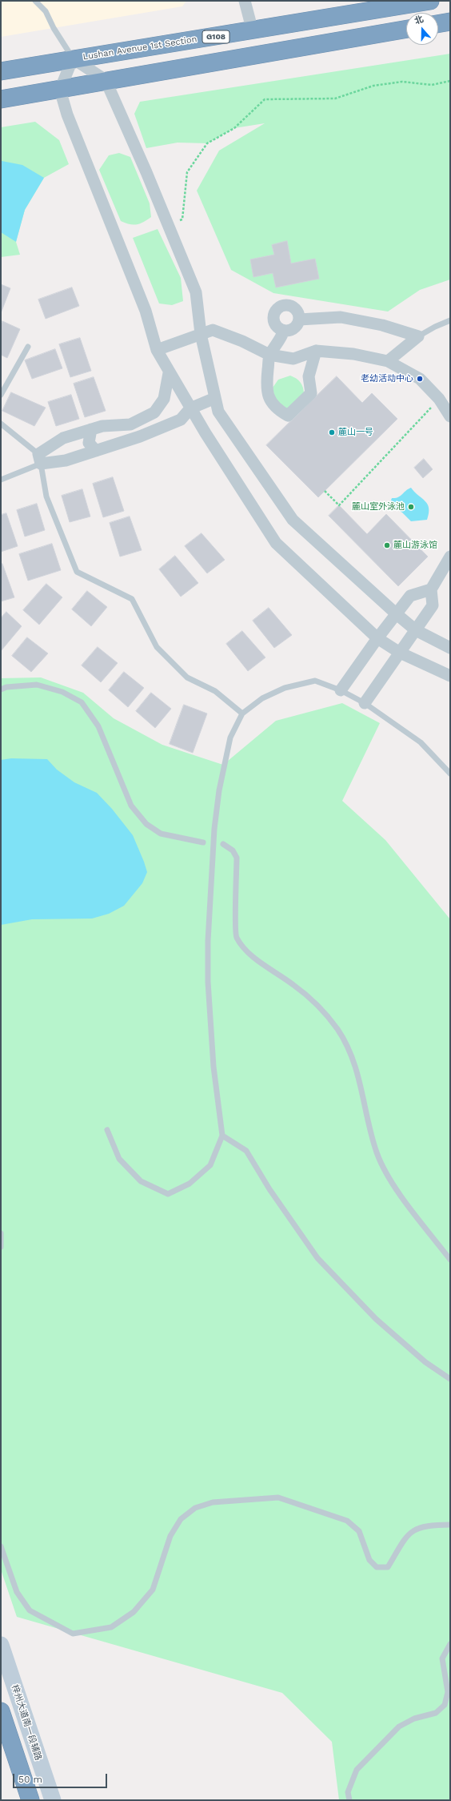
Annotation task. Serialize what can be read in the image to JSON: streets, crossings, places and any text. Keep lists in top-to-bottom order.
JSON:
{
  "streets": {
    "highway": ["G108", "Lushan Avenue 1st Section"],
    "main road": ["梓州大道南一段辅路"]
  },
  "places": [
    "老幼活动中心",
    "麓山一号",
    "麓山室外泳池",
    "麓山游泳馆"
  ],
  "scale_bar": "50 m",
  "north": "top"
}
